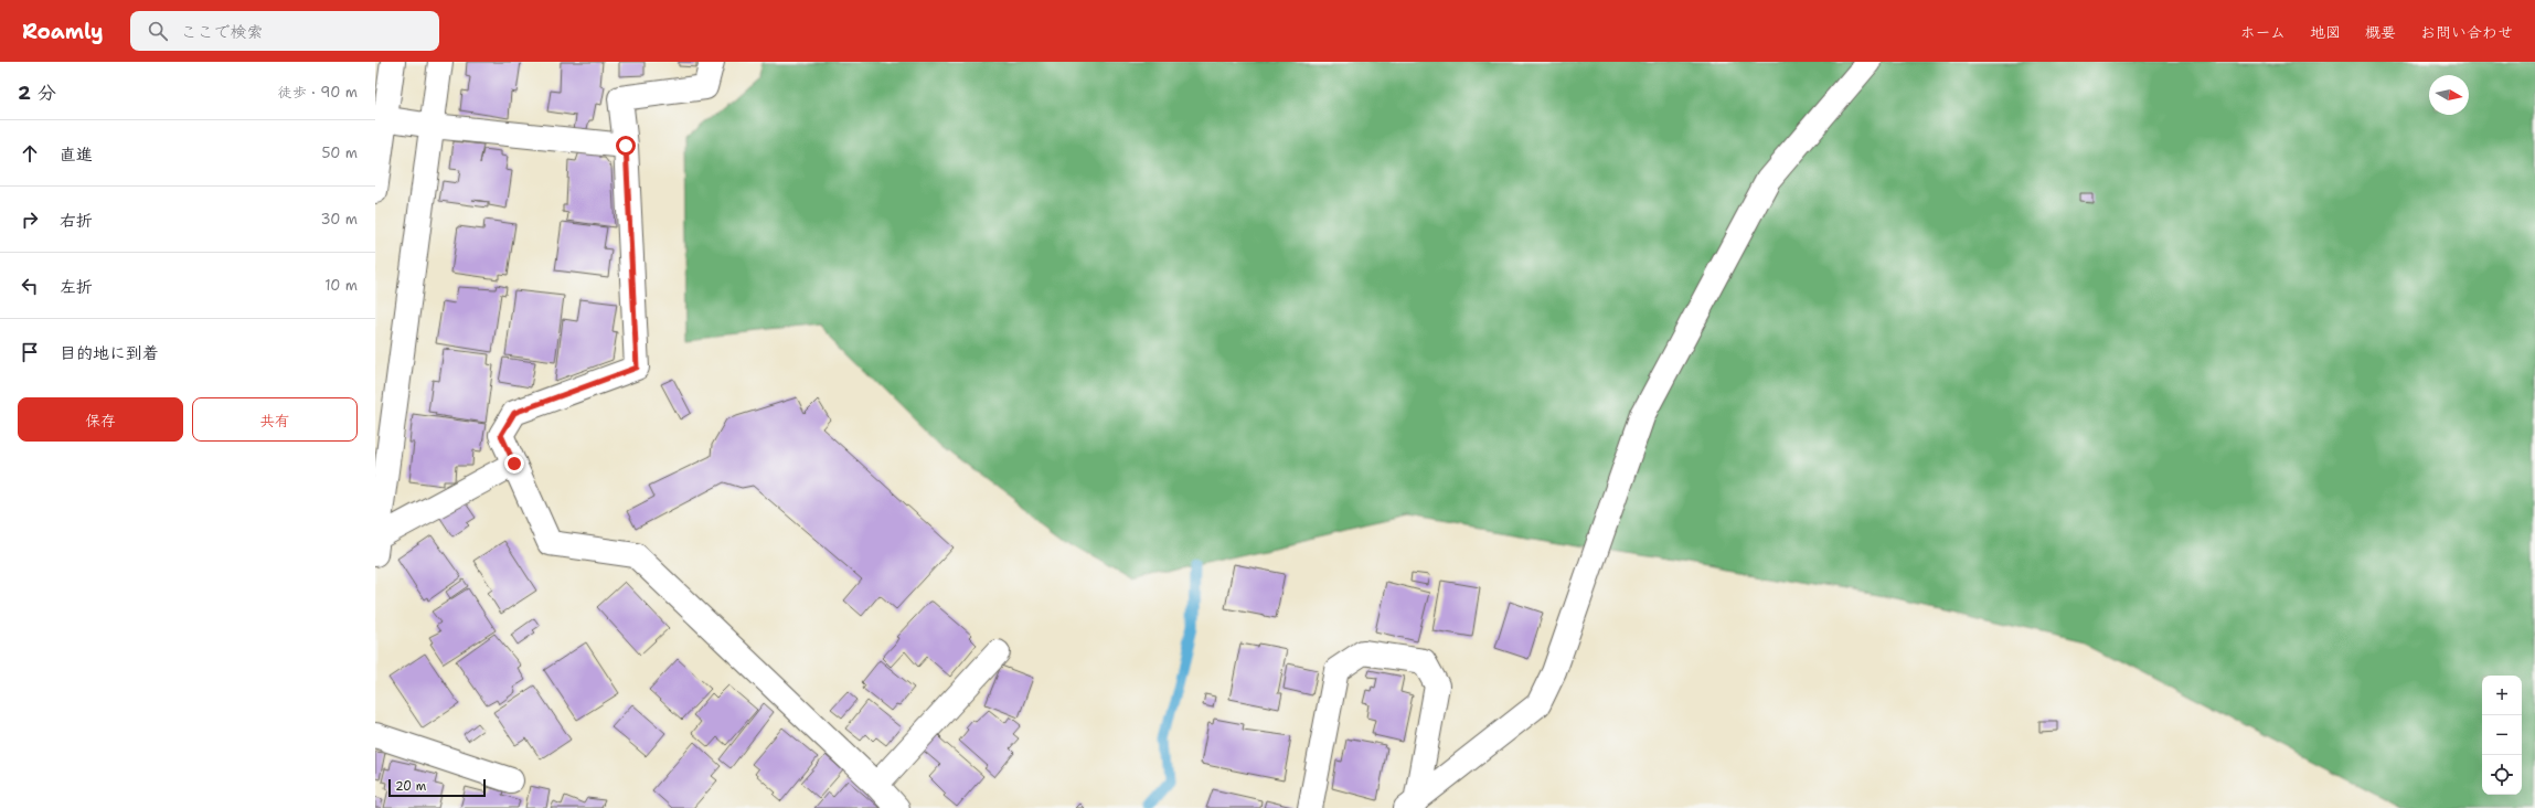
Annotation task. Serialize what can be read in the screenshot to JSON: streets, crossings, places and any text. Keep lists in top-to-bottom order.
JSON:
{
  "scale_bar": "20 m",
  "north": "right",
  "page": {
    "header": "Roamly",
    "search": "ここで検索",
    "nav": [
      "ホーム",
      "地図",
      "概要",
      "お問い合わせ"
    ],
    "heading": ["2 分", "徒歩 · 90 m"],
    "list": [
      ["直進", "50 m"],
      ["右折", "30 m"],
      ["左折", "10 m"],
      "目的地に到着"
    ],
    "buttons": ["保存", "共有"],
    "map_buttons": ["+", "−"],
    "scale": "20 m"
  }
}
